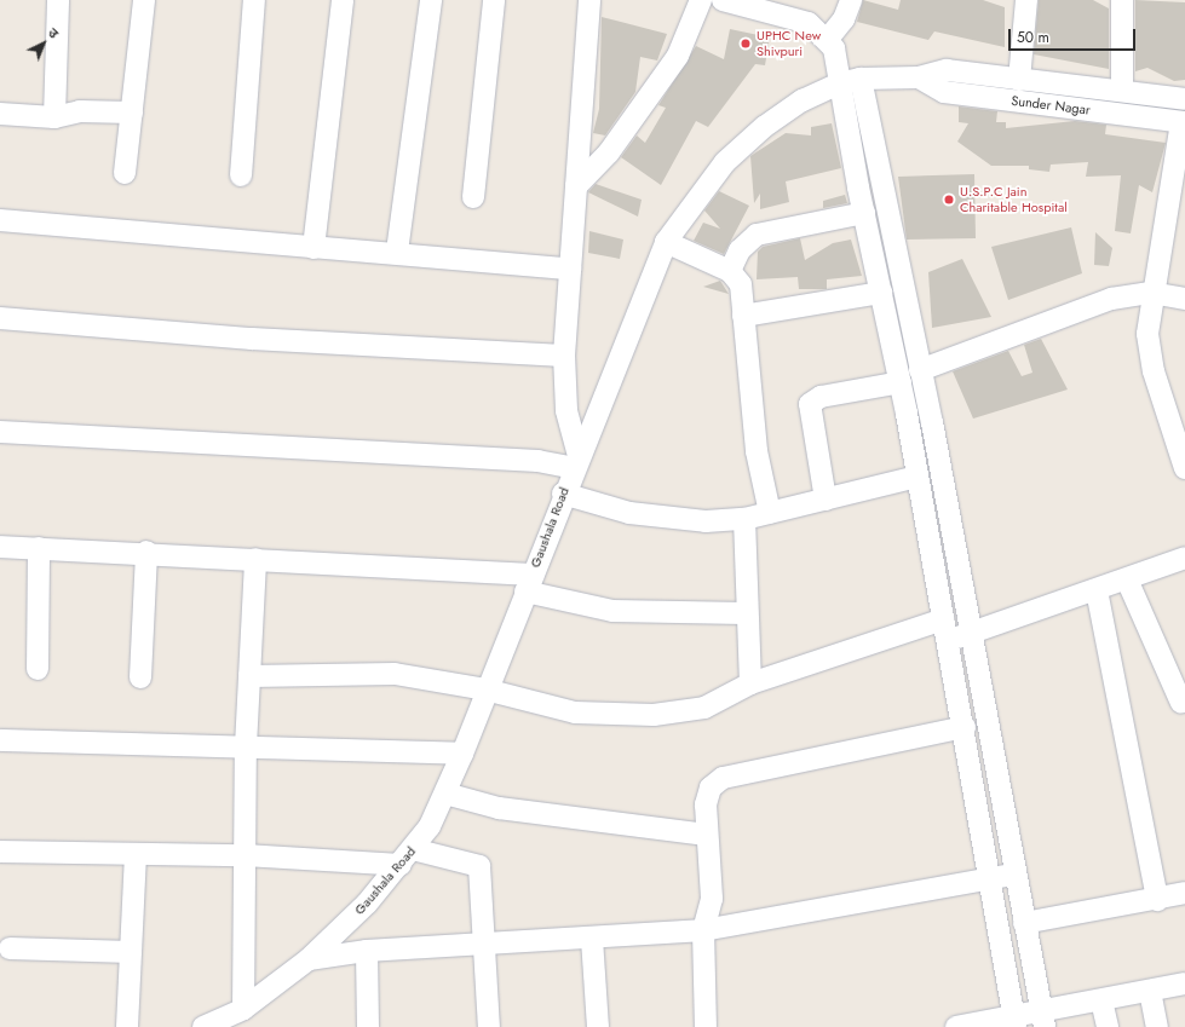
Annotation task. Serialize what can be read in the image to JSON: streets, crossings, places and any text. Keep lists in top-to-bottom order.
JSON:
{
  "streets": {
    "street": ["Sunder Nagar", "Gaushala Road"]
  },
  "crossings": [
    ["Sunder Nagar", "Gaushala Road"]
  ],
  "places": ["UPHC New Shivpuri", "U.S.P.C Jain Charitable Hospital"],
  "scale_bar": "50 m",
  "north": "top right"
}
